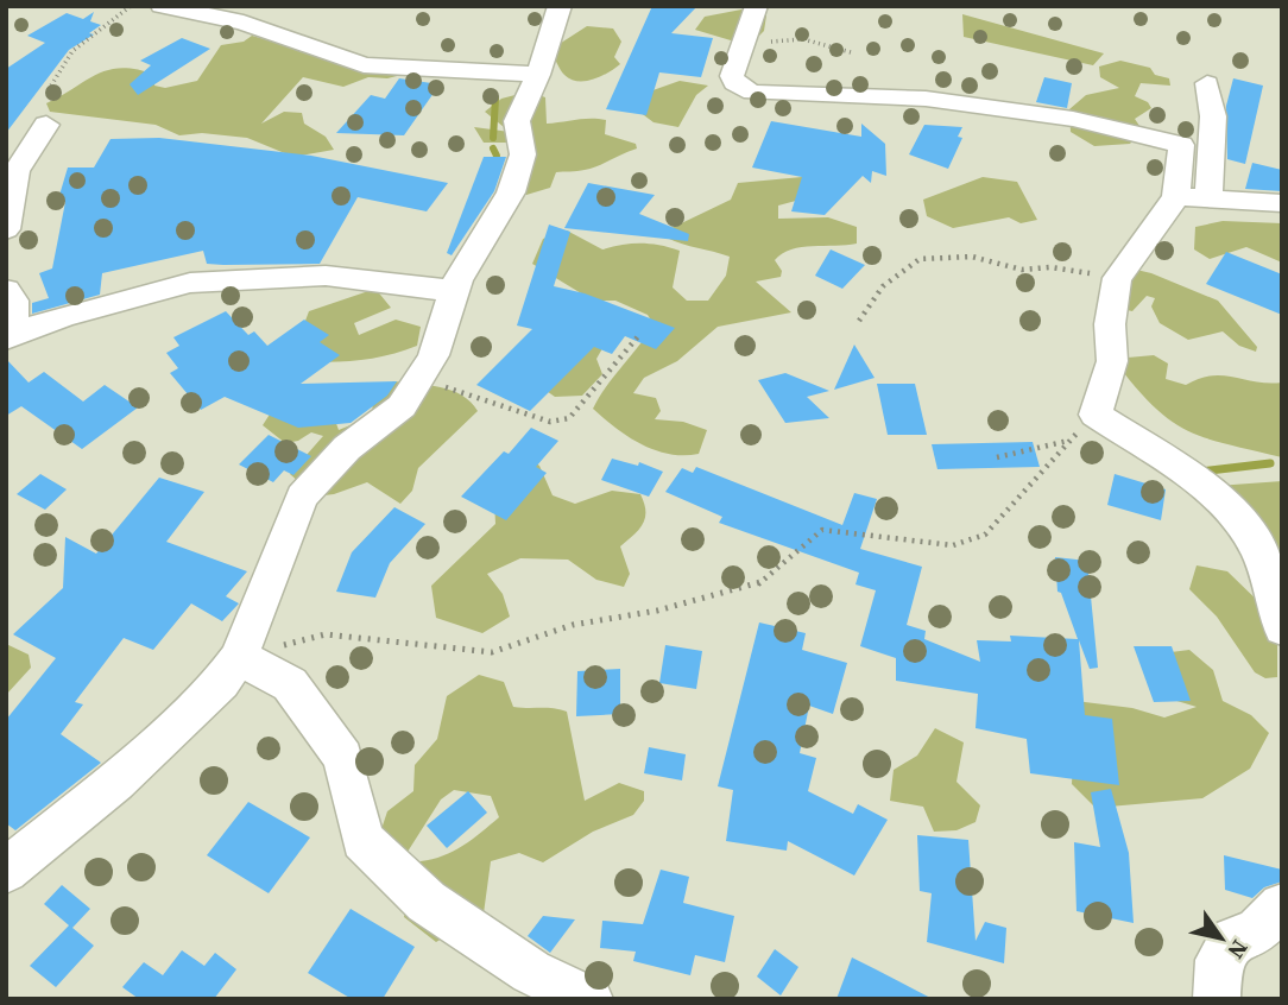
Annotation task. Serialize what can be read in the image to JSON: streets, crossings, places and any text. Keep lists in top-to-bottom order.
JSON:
{
  "north": "bottom right"
}
